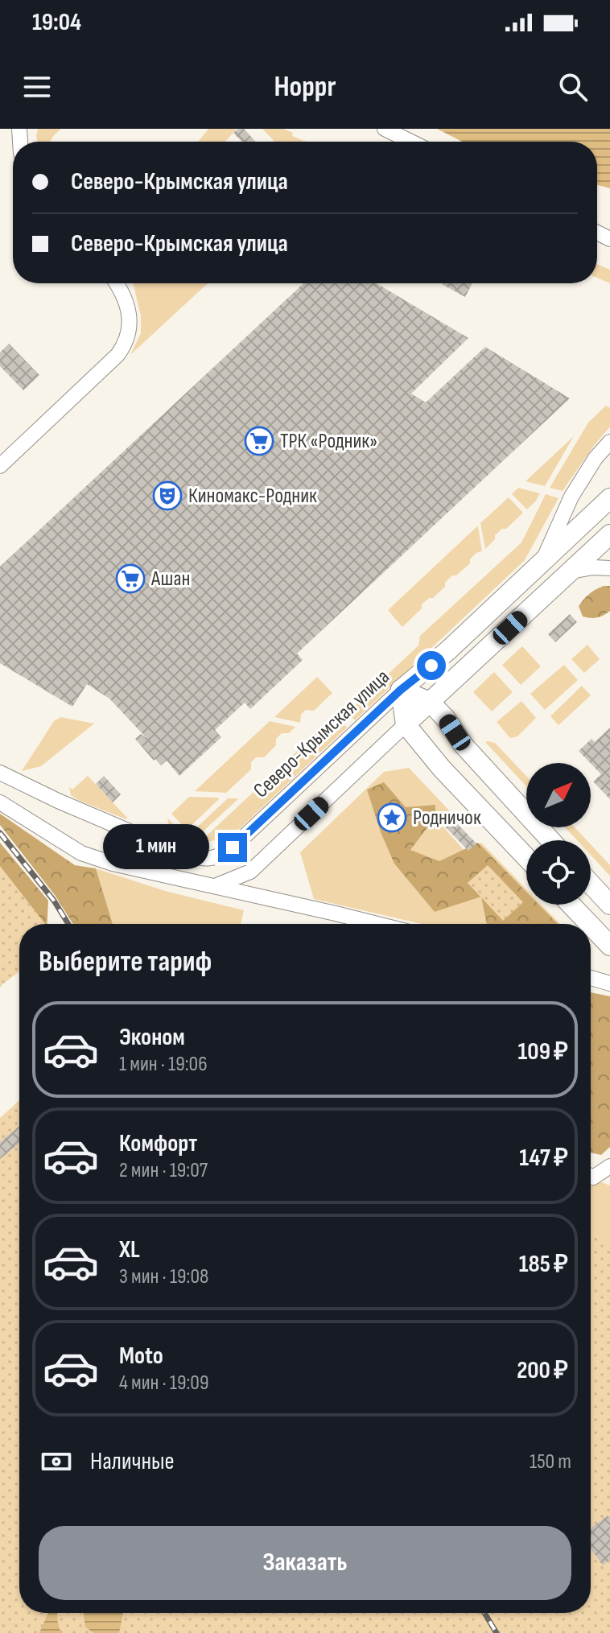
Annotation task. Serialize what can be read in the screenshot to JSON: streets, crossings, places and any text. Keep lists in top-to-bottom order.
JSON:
{
  "streets": {
    "main road": ["Северо-Крымская улица"]
  },
  "places": {
    "supermarket": ["ТРК «Родник»", "Ашан"],
    "theatre": ["Киномакс-Родник"],
    "place": ["Родничок"]
  },
  "north": "top right",
  "page": {
    "status": "19:04",
    "header": "Hoppr",
    "banner": ["Северо-Крымская улица", "Северо-Крымская улица"],
    "bubble": "1 мин",
    "heading": "Выберите тариф",
    "list": [
      {
        "name": "Эконом",
        "note": "1 мин · 19:06",
        "value": "109 ₽"
      },
      {
        "name": "Комфорт",
        "note": "2 мин · 19:07",
        "value": "147 ₽"
      },
      {
        "name": "XL",
        "note": "3 мин · 19:08",
        "value": "185 ₽"
      },
      {
        "name": "Moto",
        "note": "4 мин · 19:09",
        "value": "200 ₽"
      }
    ],
    "pay": ["Наличные", "150 m"],
    "buttons": "Заказать"
  }
}
